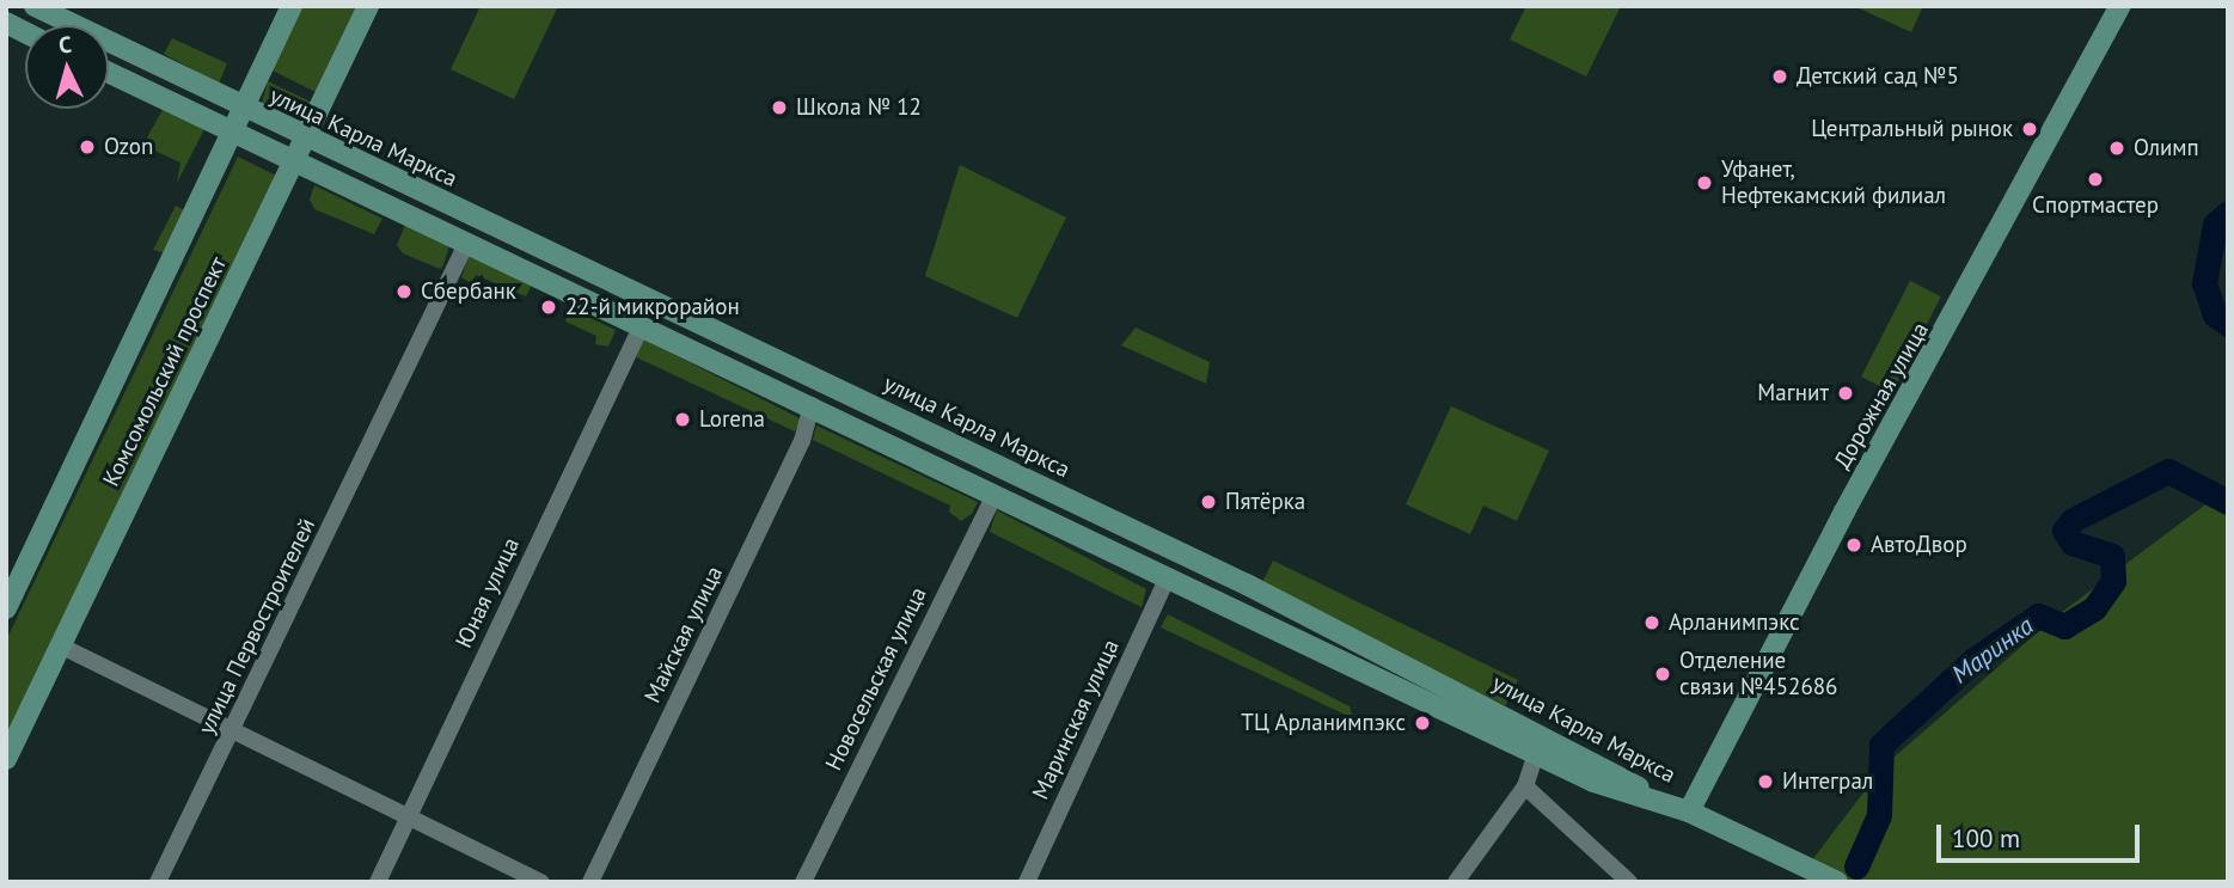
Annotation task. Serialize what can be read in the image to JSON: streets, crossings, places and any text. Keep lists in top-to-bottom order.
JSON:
{
  "streets": {
    "main road": ["улица Карла Маркса", "Комсомольский проспект", "Дорожная улица"],
    "street": [
      "Юная улица",
      "улица Первостроителей",
      "Майская улица",
      "Новосельская улица",
      "Маринская улица"
    ]
  },
  "crossings": [
    ["улица Карла Маркса", "Комсомольский проспект"],
    ["улица Карла Маркса", "Дорожная улица"],
    ["улица Карла Маркса", "Юная улица"],
    ["улица Карла Маркса", "улица Первостроителей"],
    ["улица Карла Маркса", "Майская улица"],
    ["улица Карла Маркса", "Новосельская улица"],
    ["улица Карла Маркса", "Маринская улица"]
  ],
  "water": ["Маринка"],
  "places": [
    "Детский сад №5",
    "Школа № 12",
    "Центральный рынок",
    "Ozon",
    "Олимп",
    "Спортмастер",
    "Уфанет, Нефтекамский филиал",
    "Сбербанк",
    "22-й микрорайон",
    "Магнит",
    "Lorena",
    "Пятёрка",
    "АвтоДвор",
    "Арланимпэкс",
    "Отделение связи №452686",
    "ТЦ Арланимпэкс",
    "Интеграл"
  ],
  "scale_bar": "100 m",
  "north": "top"
}
